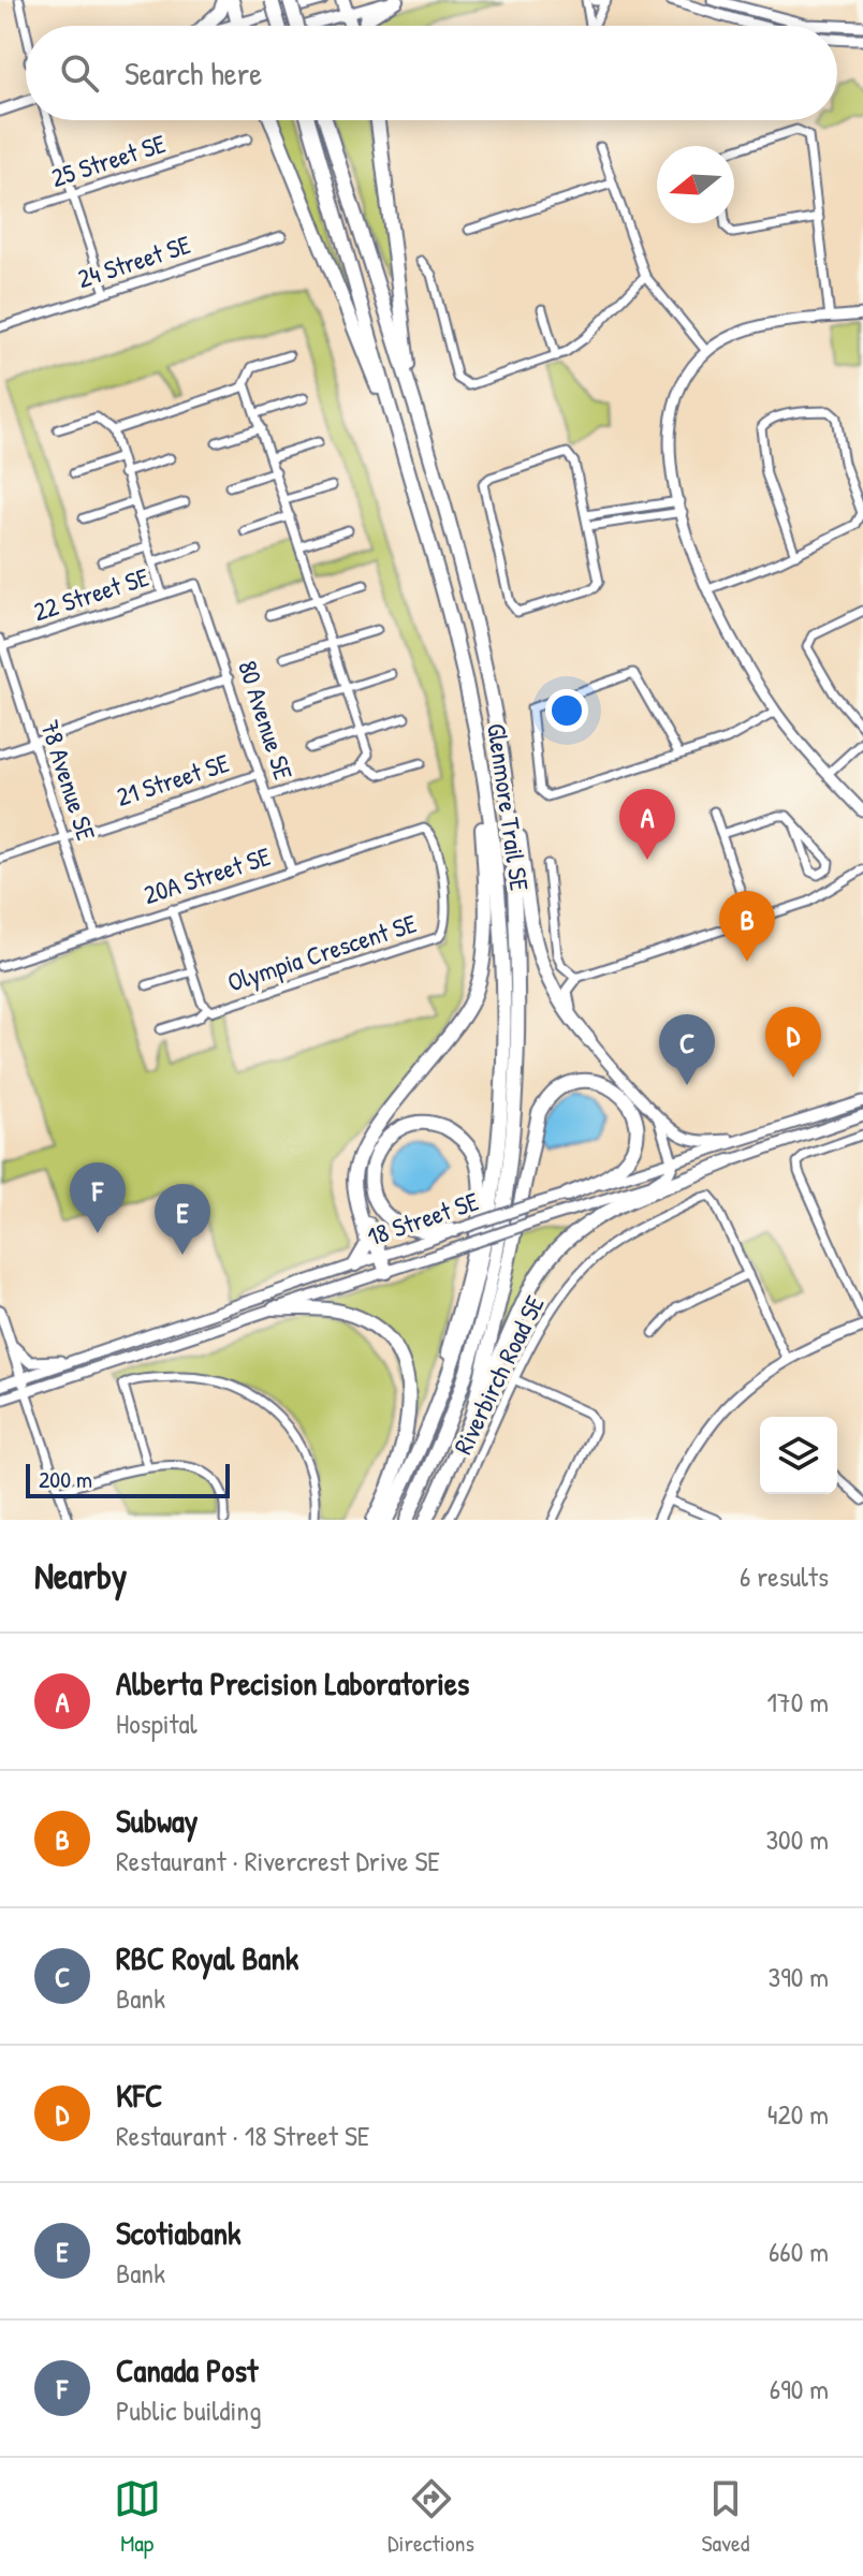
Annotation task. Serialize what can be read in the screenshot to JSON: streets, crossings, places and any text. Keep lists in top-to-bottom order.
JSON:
{
  "streets": {
    "highway": ["Glenmore Trail SE"],
    "street": [
      "25 Street SE",
      "24 Street SE",
      "22 Street SE",
      "80 Avenue SE",
      "78 Avenue SE",
      "21 Street SE",
      "20A Street SE",
      "Olympia Crescent SE",
      "18 Street SE",
      "Riverbirch Road SE"
    ]
  },
  "crossings": [
    ["22 Street SE", "80 Avenue SE"],
    ["22 Street SE", "78 Avenue SE"],
    ["80 Avenue SE", "21 Street SE"],
    ["80 Avenue SE", "20A Street SE"],
    ["78 Avenue SE", "21 Street SE"],
    ["78 Avenue SE", "20A Street SE"],
    ["20A Street SE", "Olympia Crescent SE"]
  ],
  "scale_bar": "200 m",
  "north": "left",
  "page": {
    "search": "Search here",
    "pins": [
      "A",
      "B",
      "D",
      "C",
      "F",
      "E"
    ],
    "scale": "200 m",
    "heading": ["Nearby", "6 results"],
    "list": [
      {
        "mark": "A",
        "name": "Alberta Precision Laboratories",
        "note": "Hospital",
        "value": "170 m"
      },
      {
        "mark": "B",
        "name": "Subway",
        "note": "Restaurant · Rivercrest Drive SE",
        "value": "300 m"
      },
      {
        "mark": "C",
        "name": "RBC Royal Bank",
        "note": "Bank",
        "value": "390 m"
      },
      {
        "mark": "D",
        "name": "KFC",
        "note": "Restaurant · 18 Street SE",
        "value": "420 m"
      },
      {
        "mark": "E",
        "name": "Scotiabank",
        "note": "Bank",
        "value": "660 m"
      },
      {
        "mark": "F",
        "name": "Canada Post",
        "note": "Public building",
        "value": "690 m"
      }
    ],
    "nav": ["Map", "Directions", "Saved"]
  }
}
